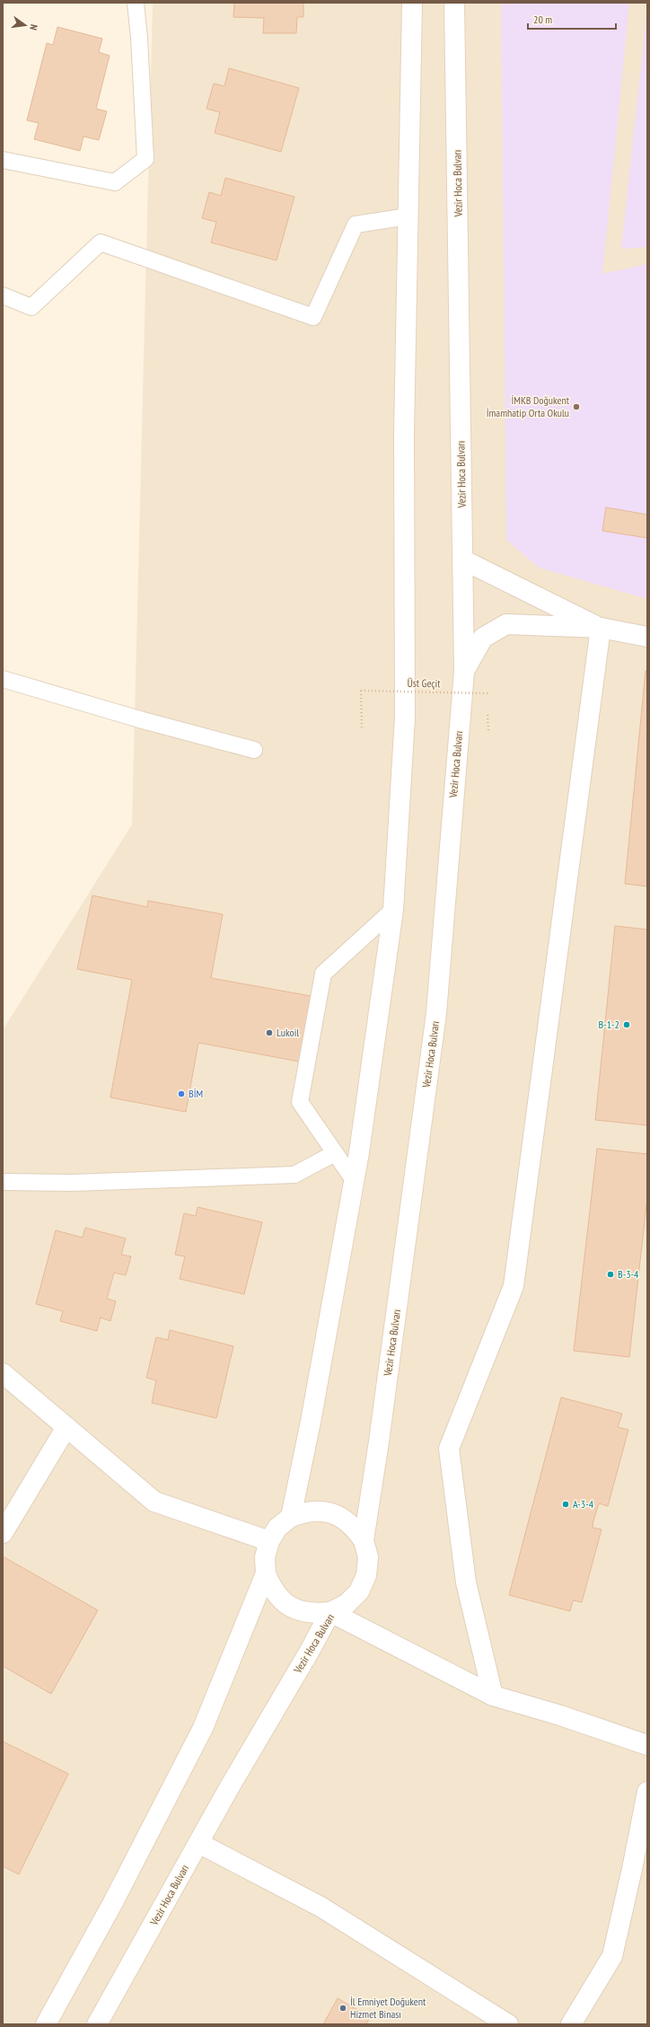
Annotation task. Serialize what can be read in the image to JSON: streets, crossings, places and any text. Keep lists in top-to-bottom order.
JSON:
{
  "streets": {
    "main road": ["Vezir Hoca Bulvarı"],
    "path": ["Üst Geçit"]
  },
  "places": [
    "İMKB Doğukent İmamhatip Orta Okulu",
    "B-1-2",
    "Lukoil",
    "BİM",
    "B-3-4",
    "A-3-4",
    "İl Emniyet Doğukent Hizmet Binası"
  ],
  "scale_bar": "20 m",
  "north": "right"
}
